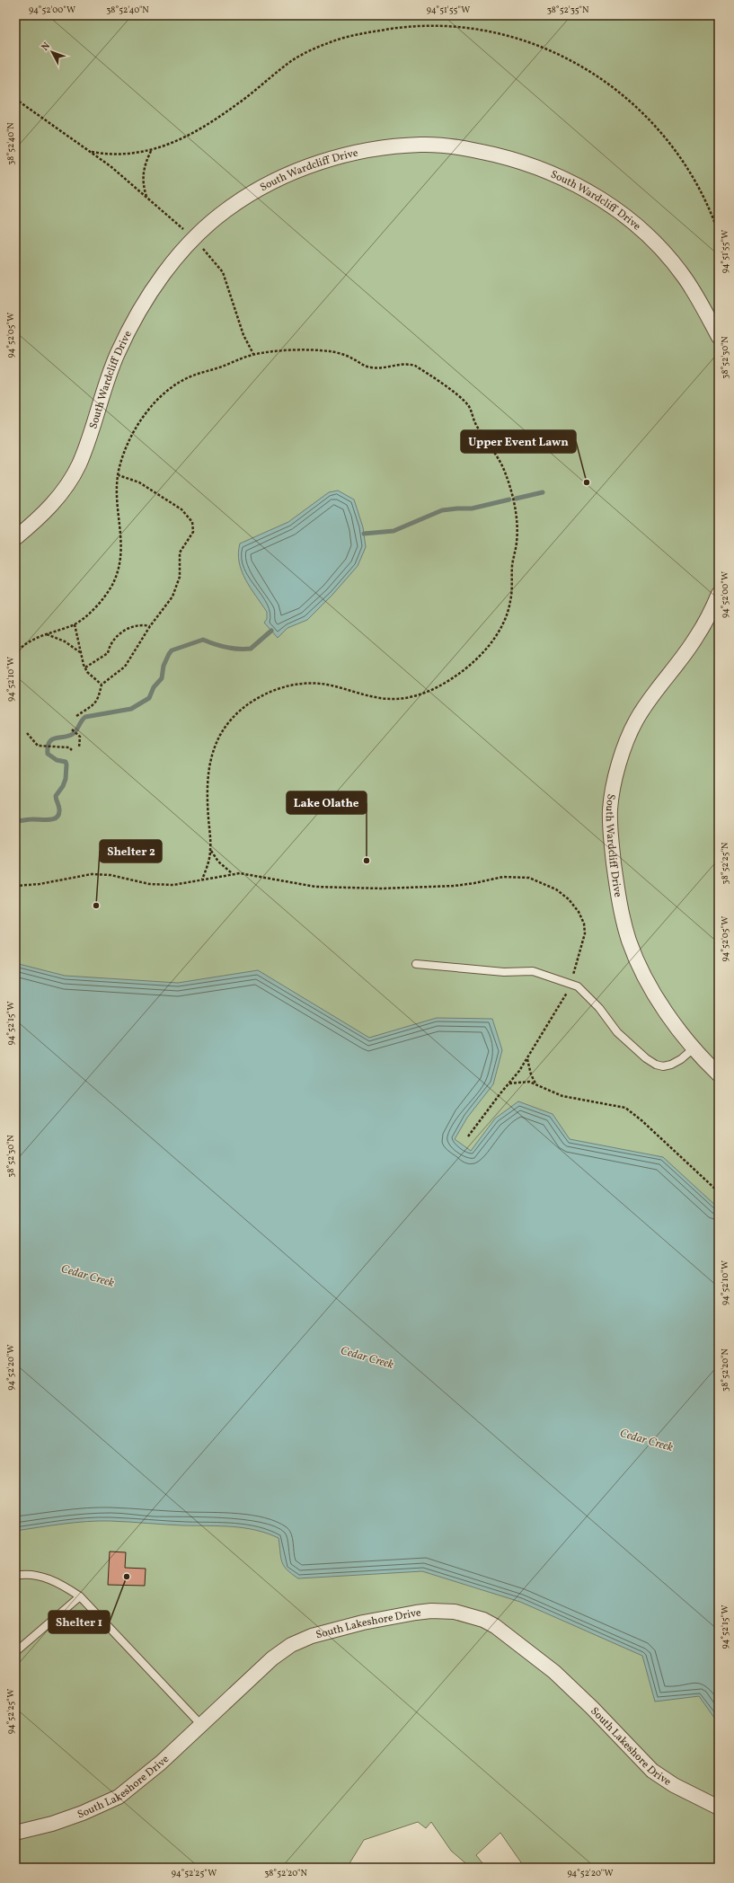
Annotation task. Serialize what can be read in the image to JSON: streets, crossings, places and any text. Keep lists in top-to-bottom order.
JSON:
{
  "streets": {
    "street": ["South Wardcliff Drive", "South Lakeshore Drive"]
  },
  "water": ["Cedar Creek"],
  "places": [
    "Upper Event Lawn",
    "Lake Olathe",
    "Shelter 2",
    "Shelter 1"
  ],
  "north": "top left",
  "coordinates": [
    "94°52'00\"W",
    "38°52'40\"N",
    "94°51'55\"W",
    "38°52'35\"N",
    "94°52'05\"W",
    "38°52'30\"N",
    "94°52'10\"W",
    "38°52'25\"N",
    "94°52'15\"W",
    "94°52'20\"W",
    "38°52'20\"N",
    "94°52'25\"W"
  ]
}
